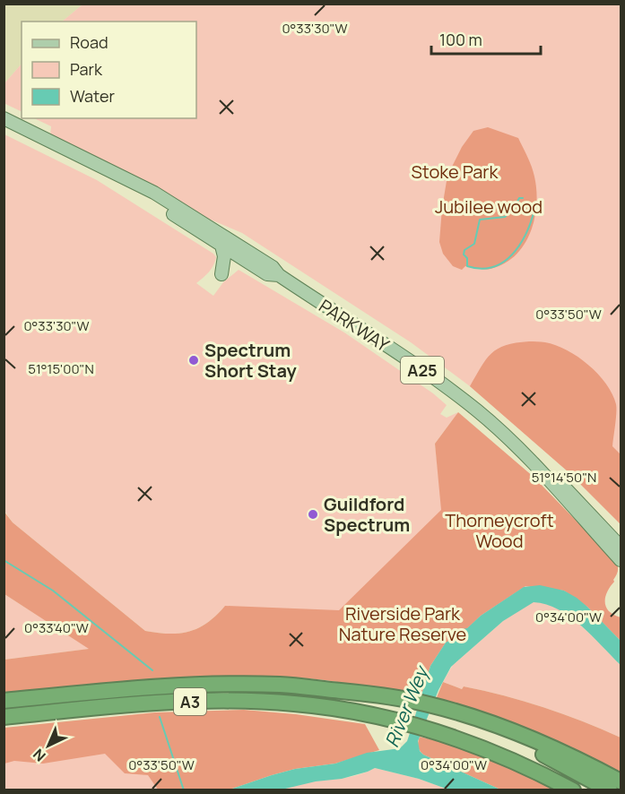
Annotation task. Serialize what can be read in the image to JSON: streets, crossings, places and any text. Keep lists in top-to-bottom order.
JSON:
{
  "streets": {
    "highway": ["A3"],
    "main road": ["PARKWAY", "A25"]
  },
  "water": ["River Wey"],
  "parks": [
    "Stoke Park",
    "Jubilee wood",
    "Thorneycroft Wood",
    "Riverside Park Nature Reserve"
  ],
  "places": ["Spectrum Short Stay", "Guildford Spectrum"],
  "legend": ["Road", "Park", "Water"],
  "scale_bar": "100 m",
  "north": "bottom left",
  "coordinates": [
    "0°33'30\"W",
    "0°33'50\"W",
    "51°15'00\"N",
    "51°14'50\"N",
    "0°34'00\"W",
    "0°33'40\"W"
  ]
}
